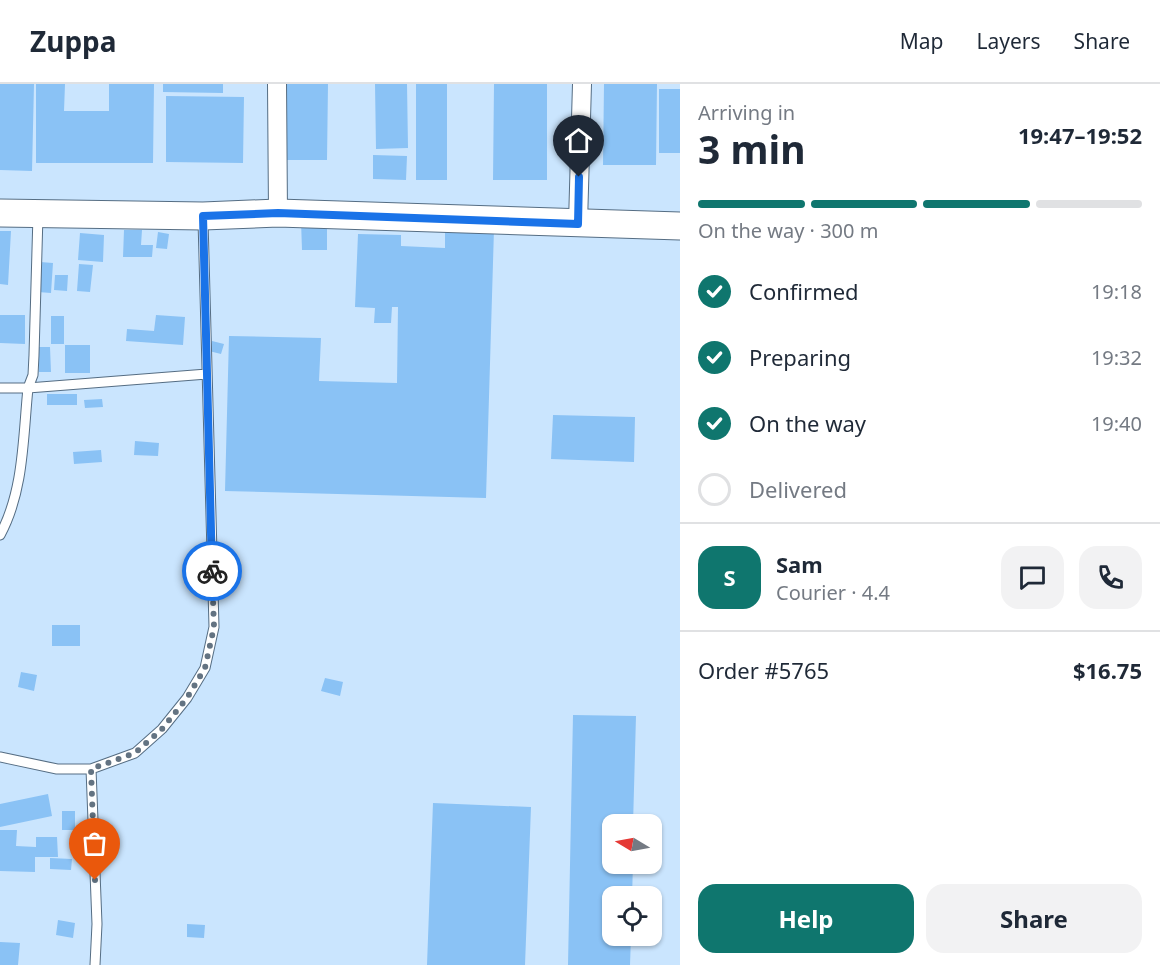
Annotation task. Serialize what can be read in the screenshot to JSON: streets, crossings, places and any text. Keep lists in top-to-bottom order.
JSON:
{
  "north": "left",
  "page": {
    "header": "Zuppa",
    "nav": ["Map", "Layers", "Share"],
    "heading": ["3 min", "Arriving in", "19:47–19:52"],
    "panel": [
      "Sam",
      "Courier · 4.4",
      "Order #5765",
      "$16.75"
    ],
    "bar": "On the way · 300 m",
    "list": [
      ["Confirmed", "19:18"],
      ["Preparing", "19:32"],
      ["On the way", "19:40"],
      "Delivered"
    ],
    "round": "S",
    "buttons": ["Help", "Share"]
  }
}
